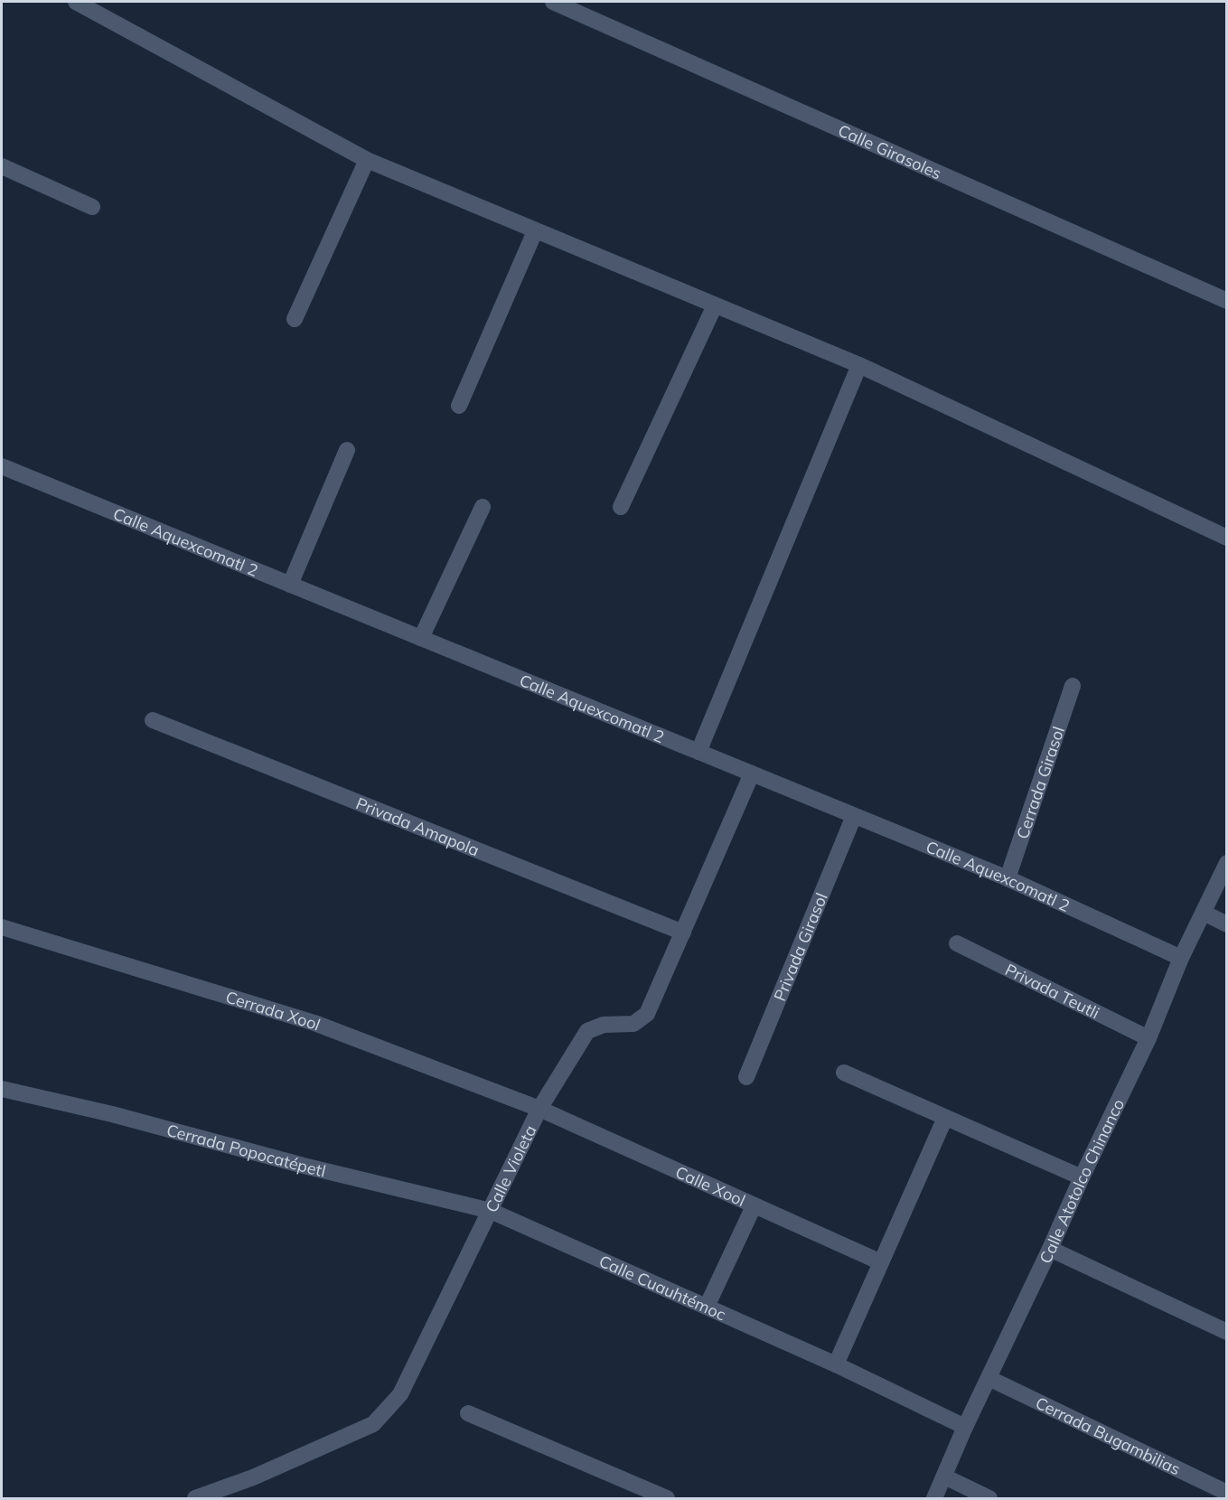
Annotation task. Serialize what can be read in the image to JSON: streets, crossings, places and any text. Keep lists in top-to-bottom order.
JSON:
{
  "streets": {
    "street": [
      "Calle Girasoles",
      "Calle Aquexcomatl 2",
      "Cerrada Girasol",
      "Privada Amapola",
      "Privada Girasol",
      "Privada Teutli",
      "Cerrada Xool",
      "Cerrada Popocatépetl",
      "Calle Violeta",
      "Calle Atotolco Chinanco",
      "Calle Xool",
      "Calle Cuauhtémoc",
      "Cerrada Bugambilias"
    ]
  },
  "crossings": [
    ["Calle Aquexcomatl 2", "Cerrada Girasol"],
    ["Calle Aquexcomatl 2", "Privada Girasol"],
    ["Calle Aquexcomatl 2", "Calle Violeta"],
    ["Calle Aquexcomatl 2", "Calle Atotolco Chinanco"],
    ["Privada Amapola", "Calle Violeta"],
    ["Privada Teutli", "Calle Atotolco Chinanco"],
    ["Cerrada Xool", "Calle Violeta"],
    ["Cerrada Xool", "Calle Xool"],
    ["Cerrada Popocatépetl", "Calle Violeta"],
    ["Cerrada Popocatépetl", "Calle Cuauhtémoc"],
    ["Calle Violeta", "Calle Xool"],
    ["Calle Violeta", "Calle Cuauhtémoc"],
    ["Calle Atotolco Chinanco", "Calle Cuauhtémoc"],
    ["Calle Atotolco Chinanco", "Cerrada Bugambilias"]
  ]
}
